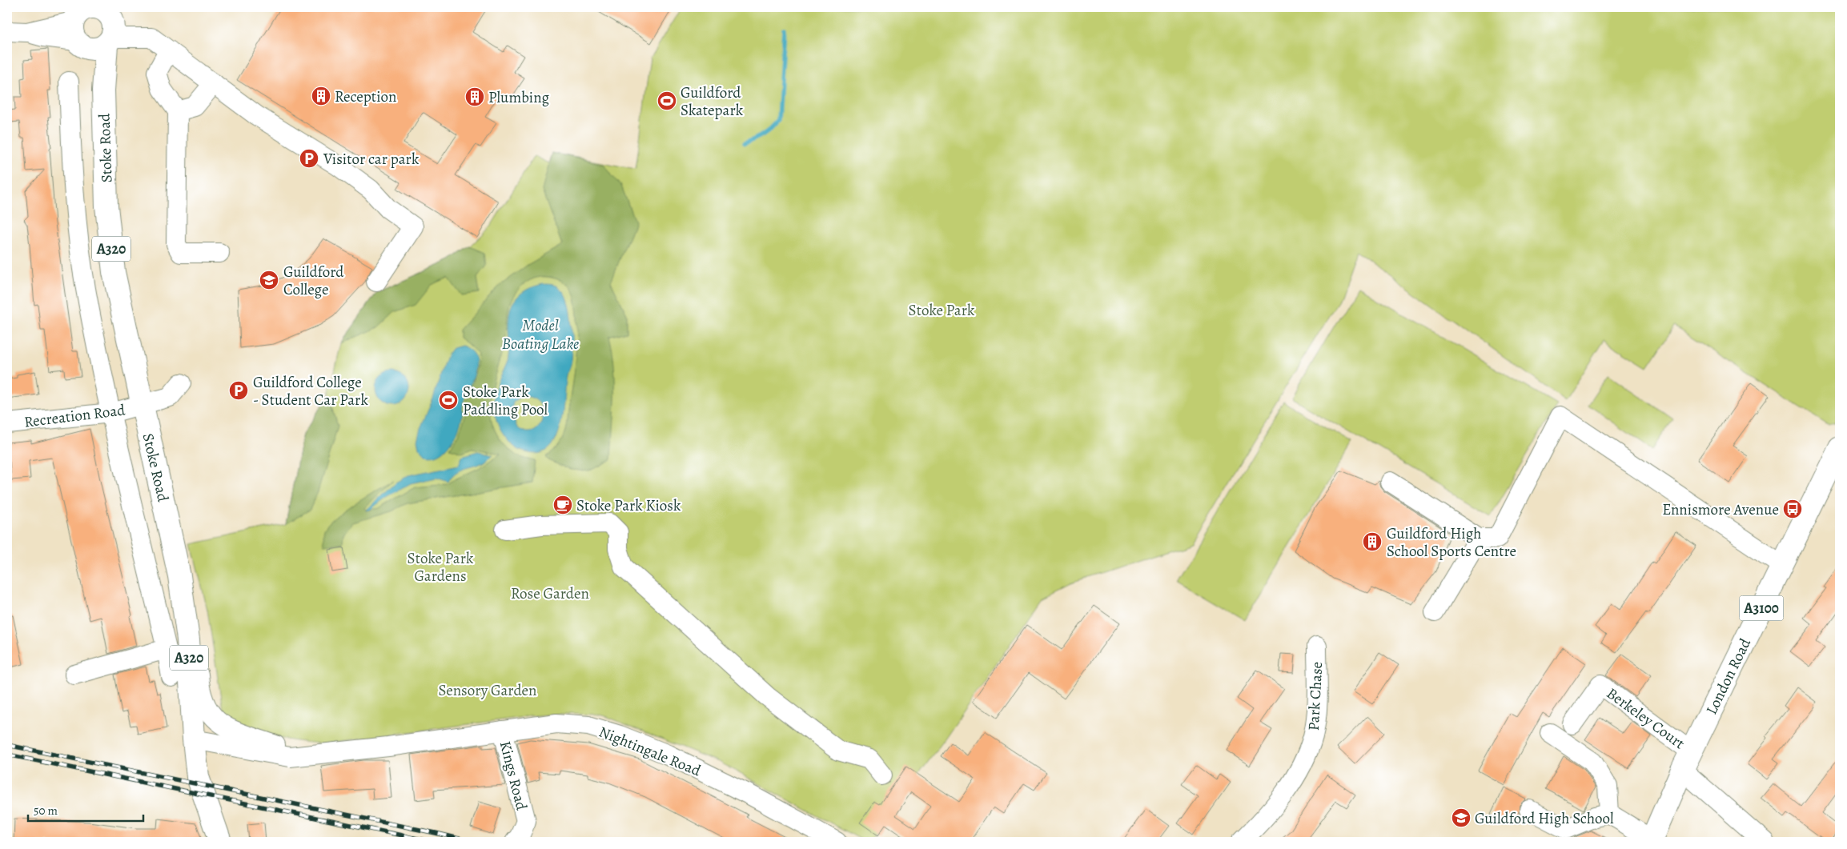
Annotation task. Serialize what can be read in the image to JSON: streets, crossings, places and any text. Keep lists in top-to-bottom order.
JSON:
{
  "streets": {
    "main road": [
      "Stoke Road",
      "A320",
      "A3100",
      "London Road"
    ],
    "street": [
      "Recreation Road",
      "Park Chase",
      "Berkeley Court",
      "Nightingale Road",
      "Kings Road"
    ]
  },
  "crossings": [
    ["Stoke Road", "Recreation Road"],
    ["Stoke Road", "Nightingale Road"],
    ["London Road", "Berkeley Court"],
    ["Nightingale Road", "Kings Road"]
  ],
  "water": ["Model Boating Lake"],
  "parks": [
    "Stoke Park",
    "Stoke Park Gardens",
    "Rose Garden",
    "Sensory Garden"
  ],
  "places": {
    "building": ["Reception", "Plumbing", "Guildford High School Sports Centre"],
    "sports": ["Guildford Skatepark", "Stoke Park Paddling Pool"],
    "parking": ["Visitor car park", "Guildford College - Student Car Park"],
    "school or university": ["Guildford College", "Guildford High School"],
    "cafe": ["Stoke Park Kiosk"],
    "bus stop": ["Ennismore Avenue"]
  },
  "scale_bar": "50 m"
}
